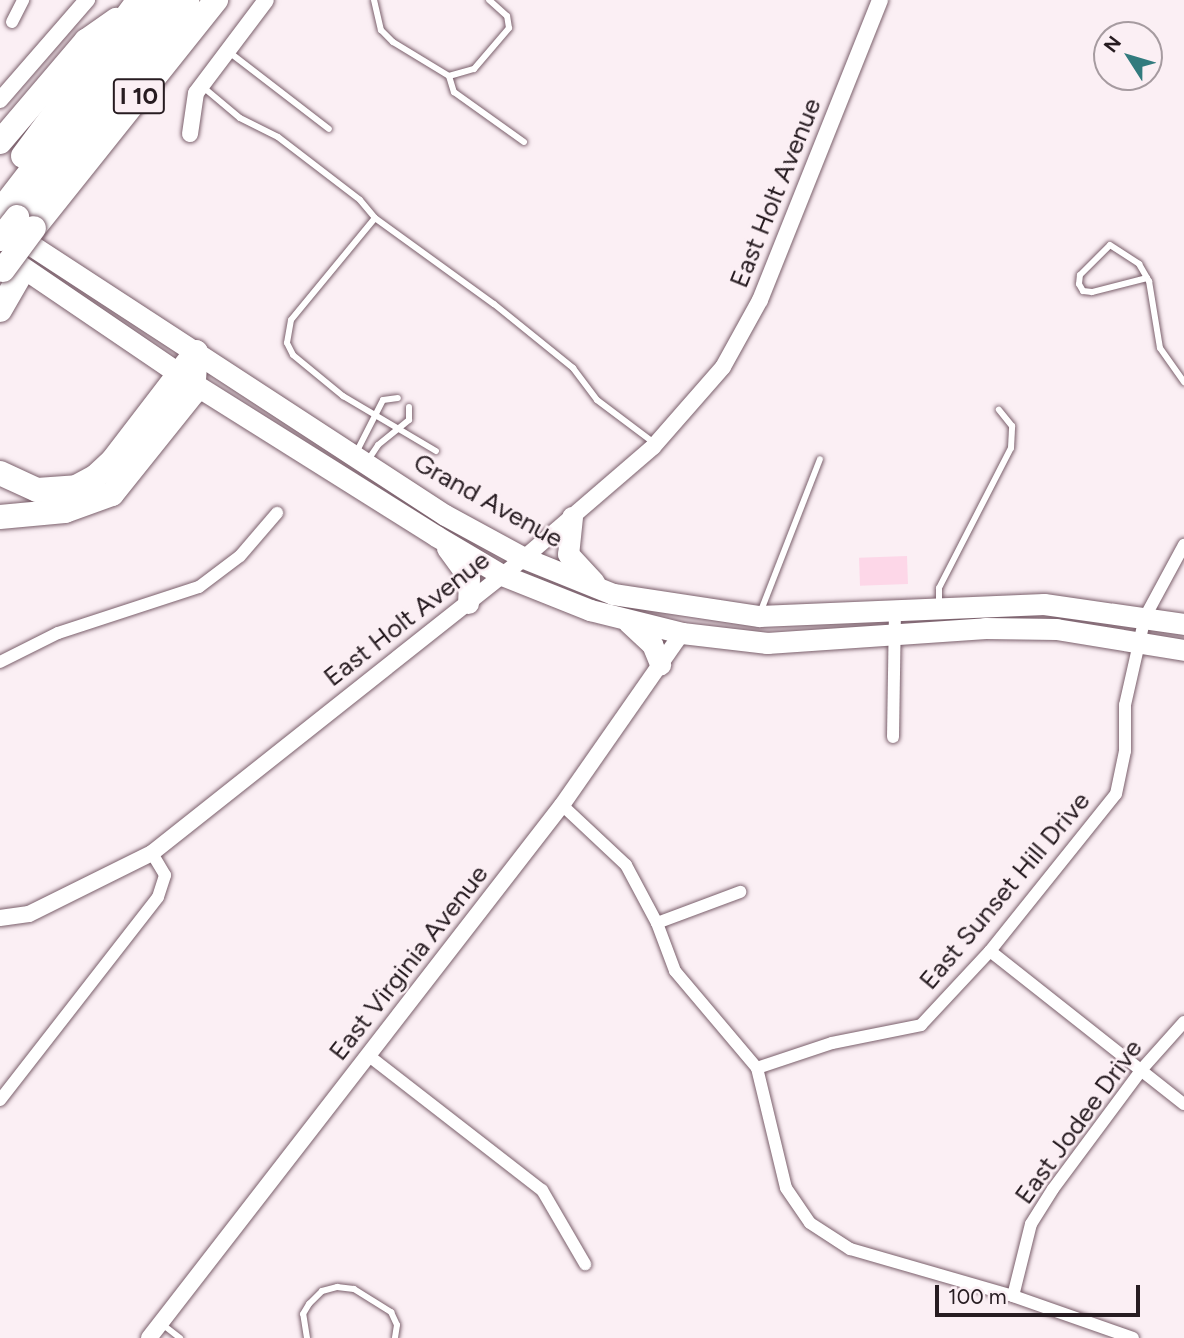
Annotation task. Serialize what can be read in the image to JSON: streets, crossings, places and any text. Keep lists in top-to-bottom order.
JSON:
{
  "streets": {
    "highway": ["I 10"],
    "main road": ["Grand Avenue"],
    "street": [
      "East Holt Avenue",
      "East Sunset Hill Drive",
      "East Virginia Avenue",
      "East Jodee Drive"
    ]
  },
  "crossings": [
    ["I 10", "Grand Avenue"],
    ["East Holt Avenue", "Grand Avenue"],
    ["Grand Avenue", "East Sunset Hill Drive"],
    ["Grand Avenue", "East Virginia Avenue"]
  ],
  "scale_bar": "100 m",
  "north": "top left"
}
